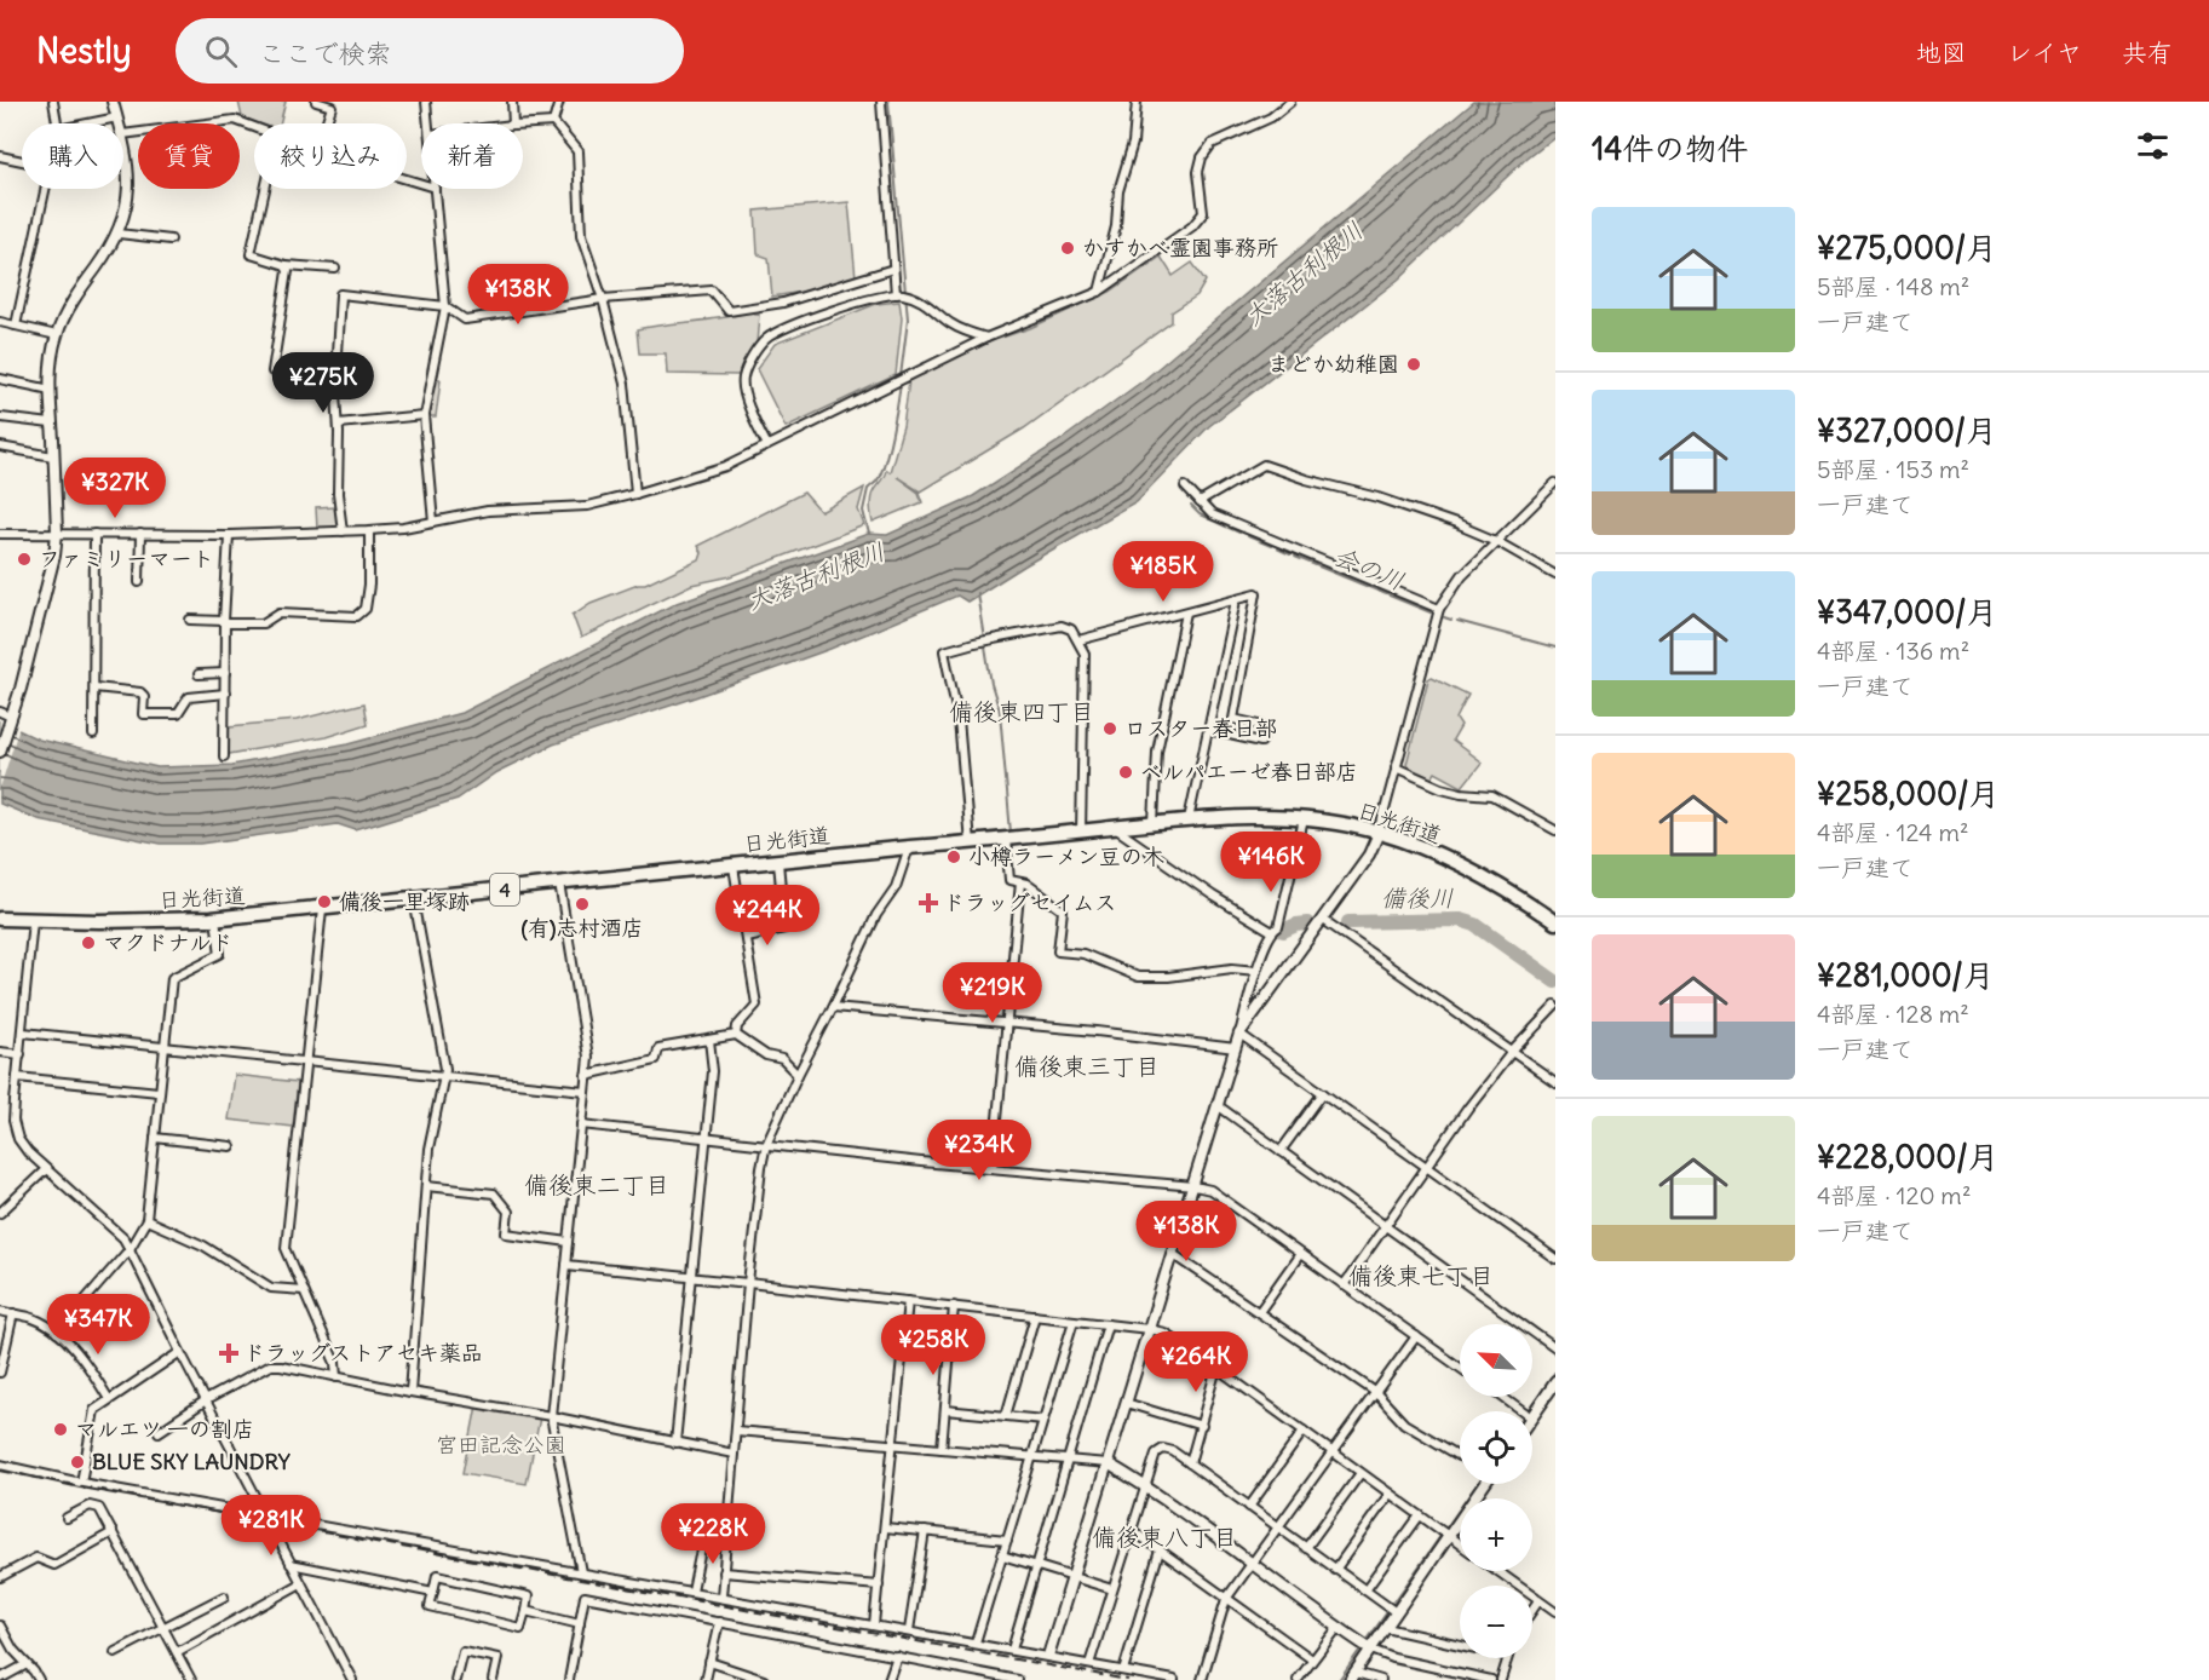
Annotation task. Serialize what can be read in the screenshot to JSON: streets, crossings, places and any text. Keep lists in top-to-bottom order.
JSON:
{
  "streets": {
    "highway": ["日光街道", "4"]
  },
  "districts": [
    "備後東四丁目",
    "備後東三丁目",
    "備後東二丁目",
    "備後東七丁目",
    "備後東八丁目"
  ],
  "water": ["大落古利根川", "会の川", "備後川"],
  "parks": ["宮田記念公園"],
  "places": {
    "other": [
      "かすかべ霊園事務所",
      "まどか幼稚園",
      "ファミリーマート",
      "ロスター春日部",
      "ベルパエーゼ春日部店",
      "小樽ラーメン豆の木",
      "備後一里塚跡",
      "(有)志村酒店",
      "マクドナルド",
      "マルエツ 一の割店",
      "BLUE SKY LAUNDRY"
    ],
    "health": ["ドラッグセイムス", "ドラッグストアセキ薬品"]
  },
  "north": "top left",
  "page": {
    "header": "Nestly",
    "search": "ここで検索",
    "nav": ["地図", "レイヤ", "共有"],
    "heading": "14件の物件",
    "chip": [
      "購入",
      "賃貸",
      "絞り込み",
      "新着"
    ],
    "list": [
      {
        "name": "¥275,000/月",
        "note": "5部屋 · 148 m² · 一戸建て"
      },
      {
        "name": "¥327,000/月",
        "note": "5部屋 · 153 m² · 一戸建て"
      },
      {
        "name": "¥347,000/月",
        "note": "4部屋 · 136 m² · 一戸建て"
      },
      {
        "name": "¥258,000/月",
        "note": "4部屋 · 124 m² · 一戸建て"
      },
      {
        "name": "¥281,000/月",
        "note": "4部屋 · 128 m² · 一戸建て"
      },
      {
        "name": "¥228,000/月",
        "note": "4部屋 · 120 m² · 一戸建て"
      }
    ],
    "price": [
      "¥138K",
      "¥275K",
      "¥327K",
      "¥185K",
      "¥146K",
      "¥244K",
      "¥219K",
      "¥234K",
      "¥138K",
      "¥347K",
      "¥258K",
      "¥264K",
      "¥281K",
      "¥228K"
    ],
    "map_buttons": ["+", "−"]
  }
}
